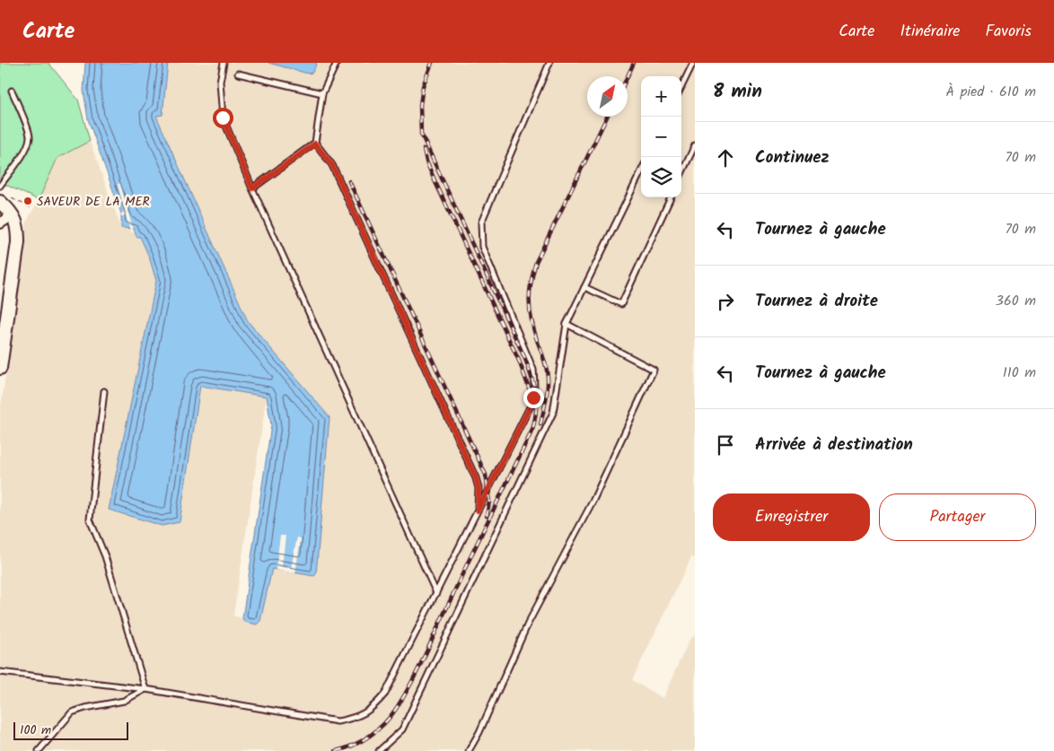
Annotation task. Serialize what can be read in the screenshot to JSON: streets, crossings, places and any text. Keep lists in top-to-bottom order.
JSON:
{
  "places": ["SAVEUR DE LA MER"],
  "scale_bar": "100 m",
  "north": "top right",
  "page": {
    "header": "Carte",
    "nav": ["Carte", "Itinéraire", "Favoris"],
    "heading": ["8 min", "À pied · 610 m"],
    "map_buttons": ["+", "−"],
    "list": [
      ["Continuez", "70 m"],
      ["Tournez à gauche", "70 m"],
      ["Tournez à droite", "360 m"],
      ["Tournez à gauche", "110 m"],
      "Arrivée à destination"
    ],
    "buttons": ["Enregistrer", "Partager"],
    "scale": "100 m"
  }
}
